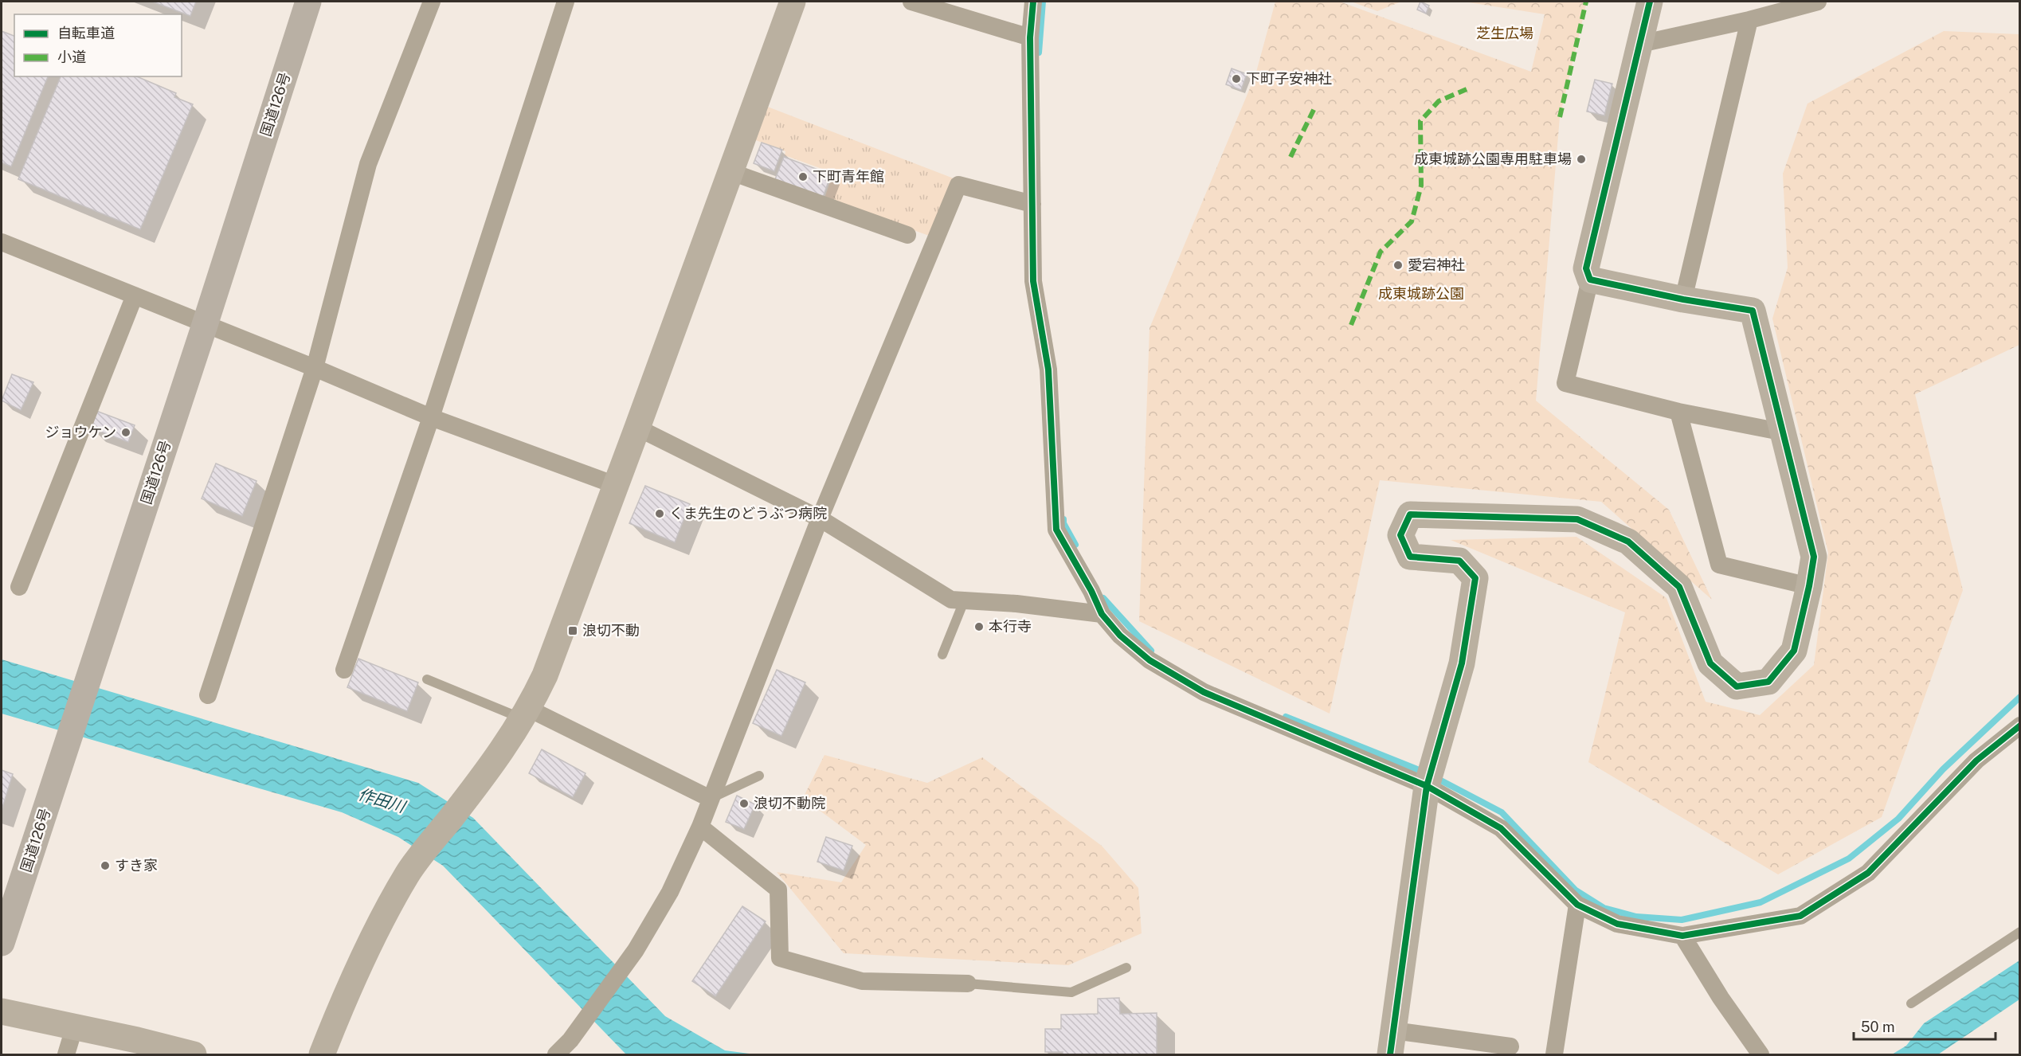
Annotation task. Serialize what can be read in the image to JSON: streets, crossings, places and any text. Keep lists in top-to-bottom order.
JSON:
{
  "streets": {
    "highway": ["国道126号"]
  },
  "water": ["作田川"],
  "parks": ["芝生広場", "成東城跡公園"],
  "places": {
    "other": [
      "下町子安神社",
      "成東城跡公園専用駐車場",
      "下町青年館",
      "愛宕神社",
      "ジョウケン",
      "くま先生のどうぶつ病院",
      "本行寺",
      "浪切不動院",
      "すき家"
    ],
    "transit": ["浪切不動"]
  },
  "legend": ["自転車道", "小道"],
  "scale_bar": "50 m"
}
